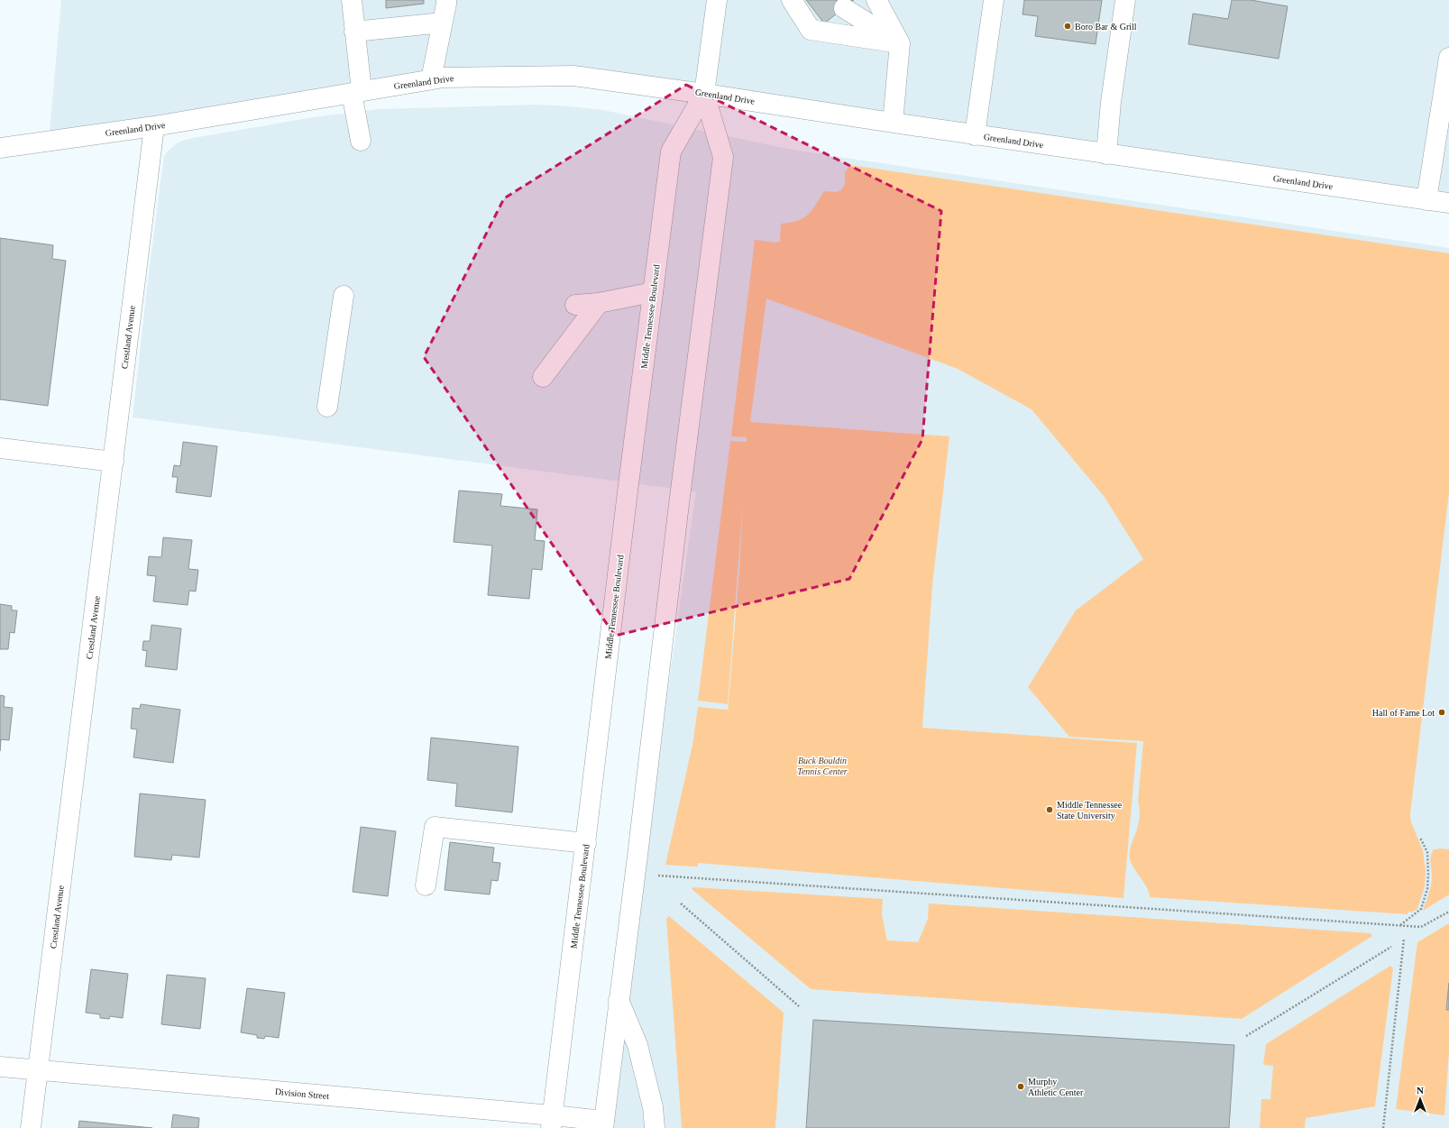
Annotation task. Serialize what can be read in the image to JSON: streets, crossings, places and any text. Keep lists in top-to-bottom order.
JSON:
{
  "streets": {
    "street": [
      "Greenland Drive",
      "Middle Tennessee Boulevard",
      "Crestland Avenue",
      "Division Street"
    ]
  },
  "crossings": [
    ["Greenland Drive", "Middle Tennessee Boulevard"],
    ["Greenland Drive", "Crestland Avenue"],
    ["Middle Tennessee Boulevard", "Division Street"],
    ["Crestland Avenue", "Division Street"]
  ],
  "parks": ["Buck Bouldin Tennis Center"],
  "places": [
    "Boro Bar & Grill",
    "Hall of Fame Lot",
    "Middle Tennessee State University",
    "Murphy Athletic Center"
  ],
  "north": "top"
}
